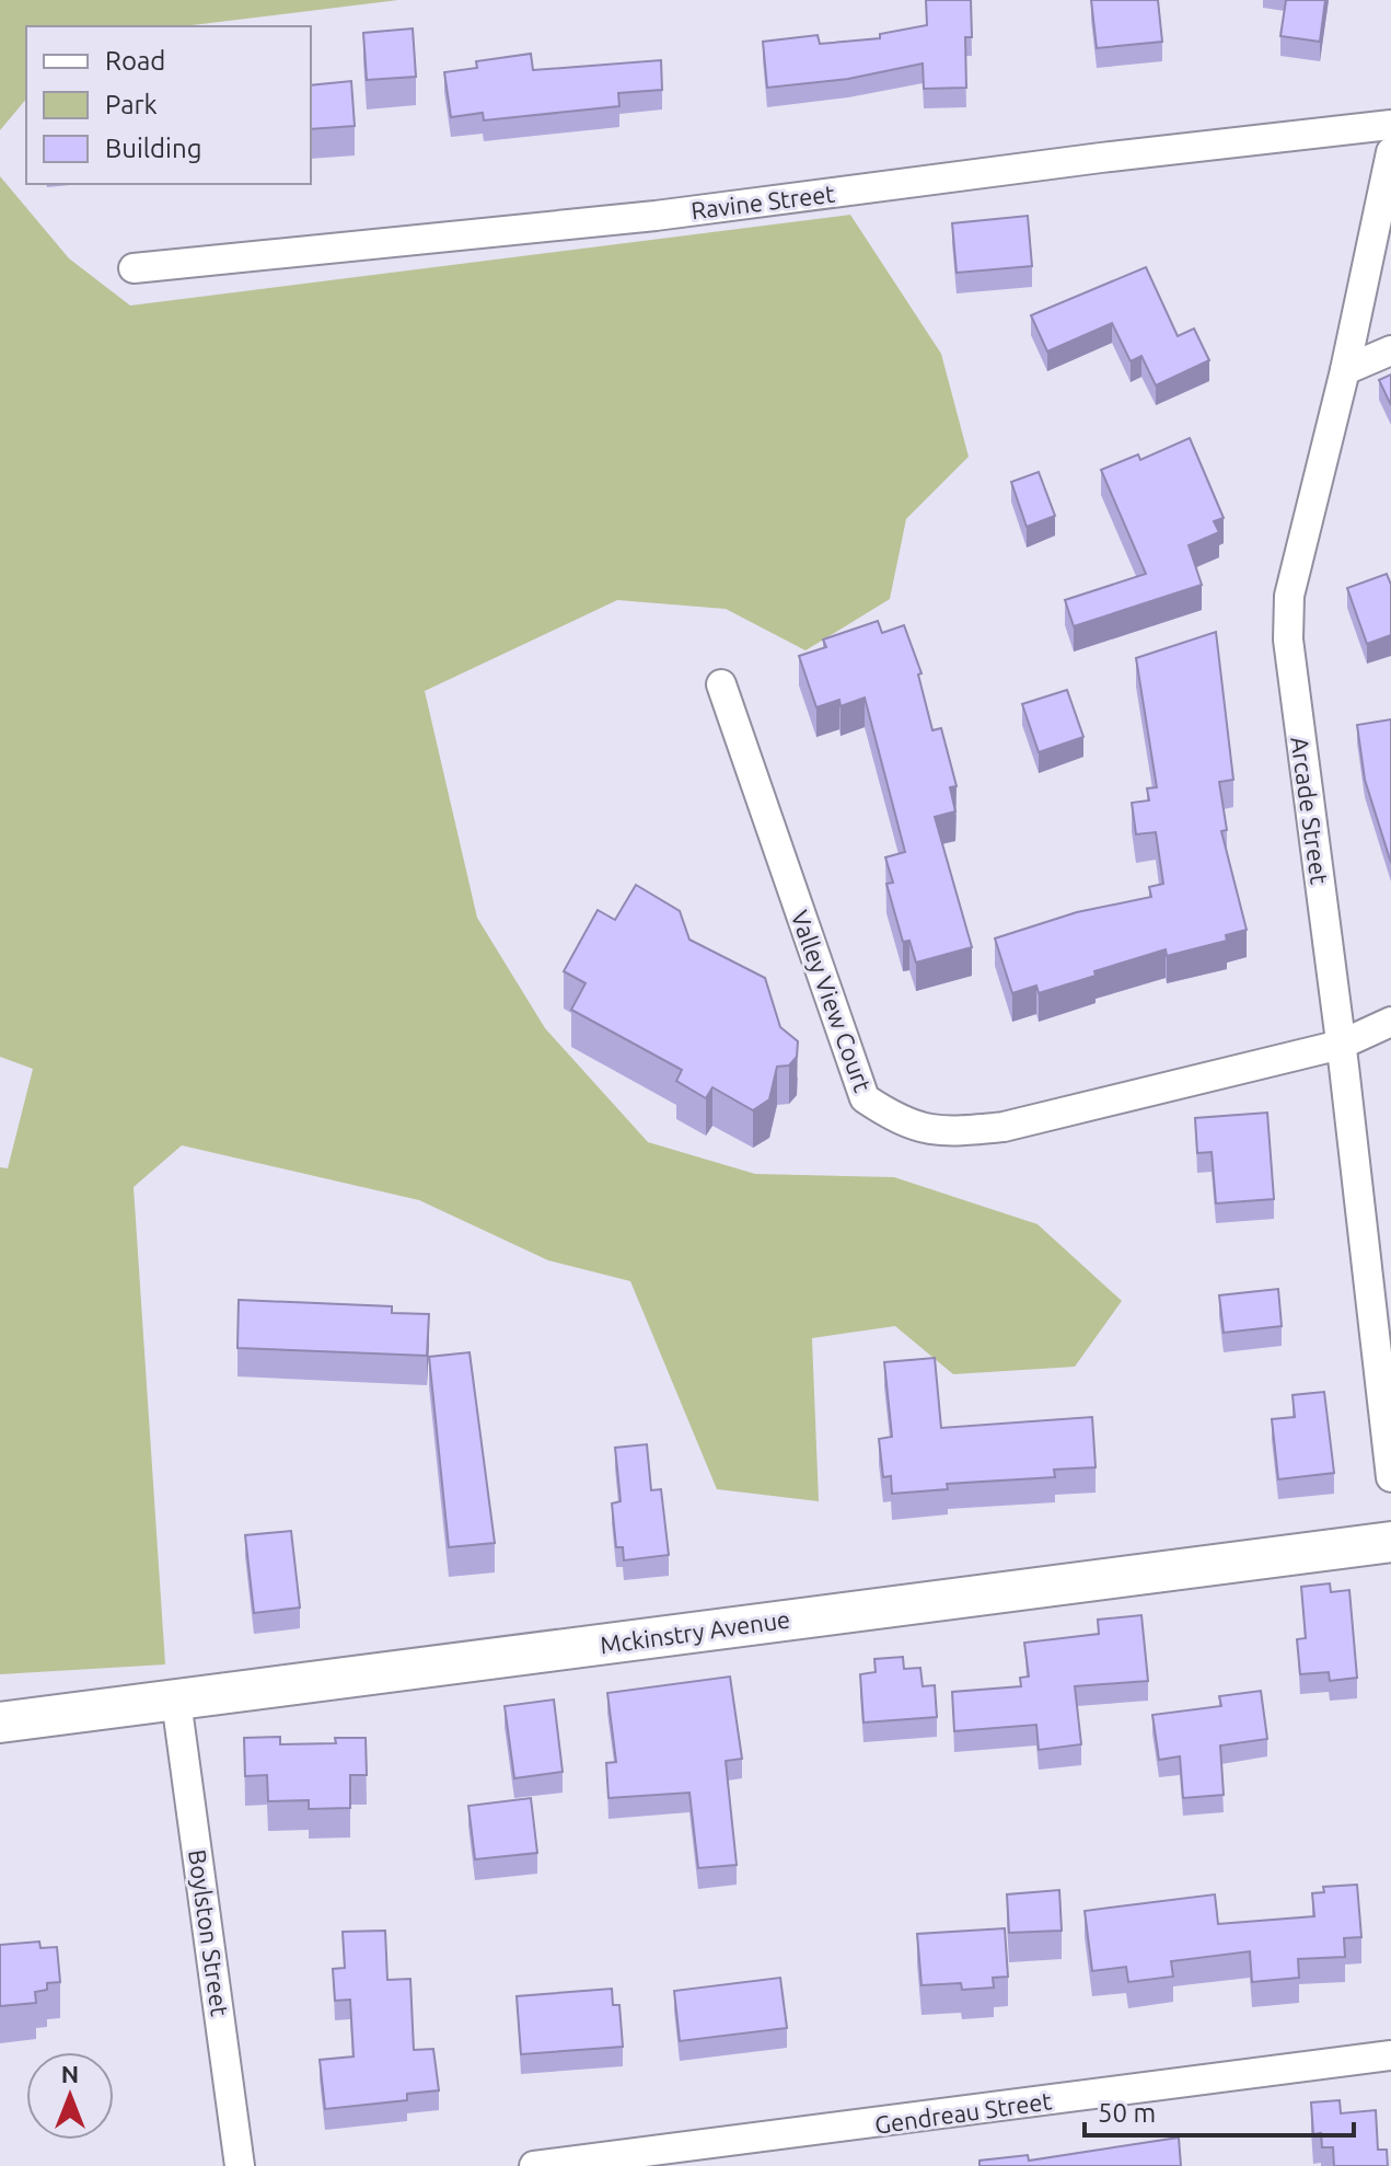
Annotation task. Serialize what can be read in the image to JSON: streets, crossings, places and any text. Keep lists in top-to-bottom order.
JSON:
{
  "streets": {
    "street": [
      "Ravine Street",
      "Arcade Street",
      "Valley View Court",
      "Mckinstry Avenue",
      "Boylston Street",
      "Gendreau Street"
    ]
  },
  "crossings": [
    ["Arcade Street", "Valley View Court"],
    ["Mckinstry Avenue", "Boylston Street"]
  ],
  "legend": ["Road", "Park", "Building"],
  "scale_bar": "50 m",
  "north": "top"
}
